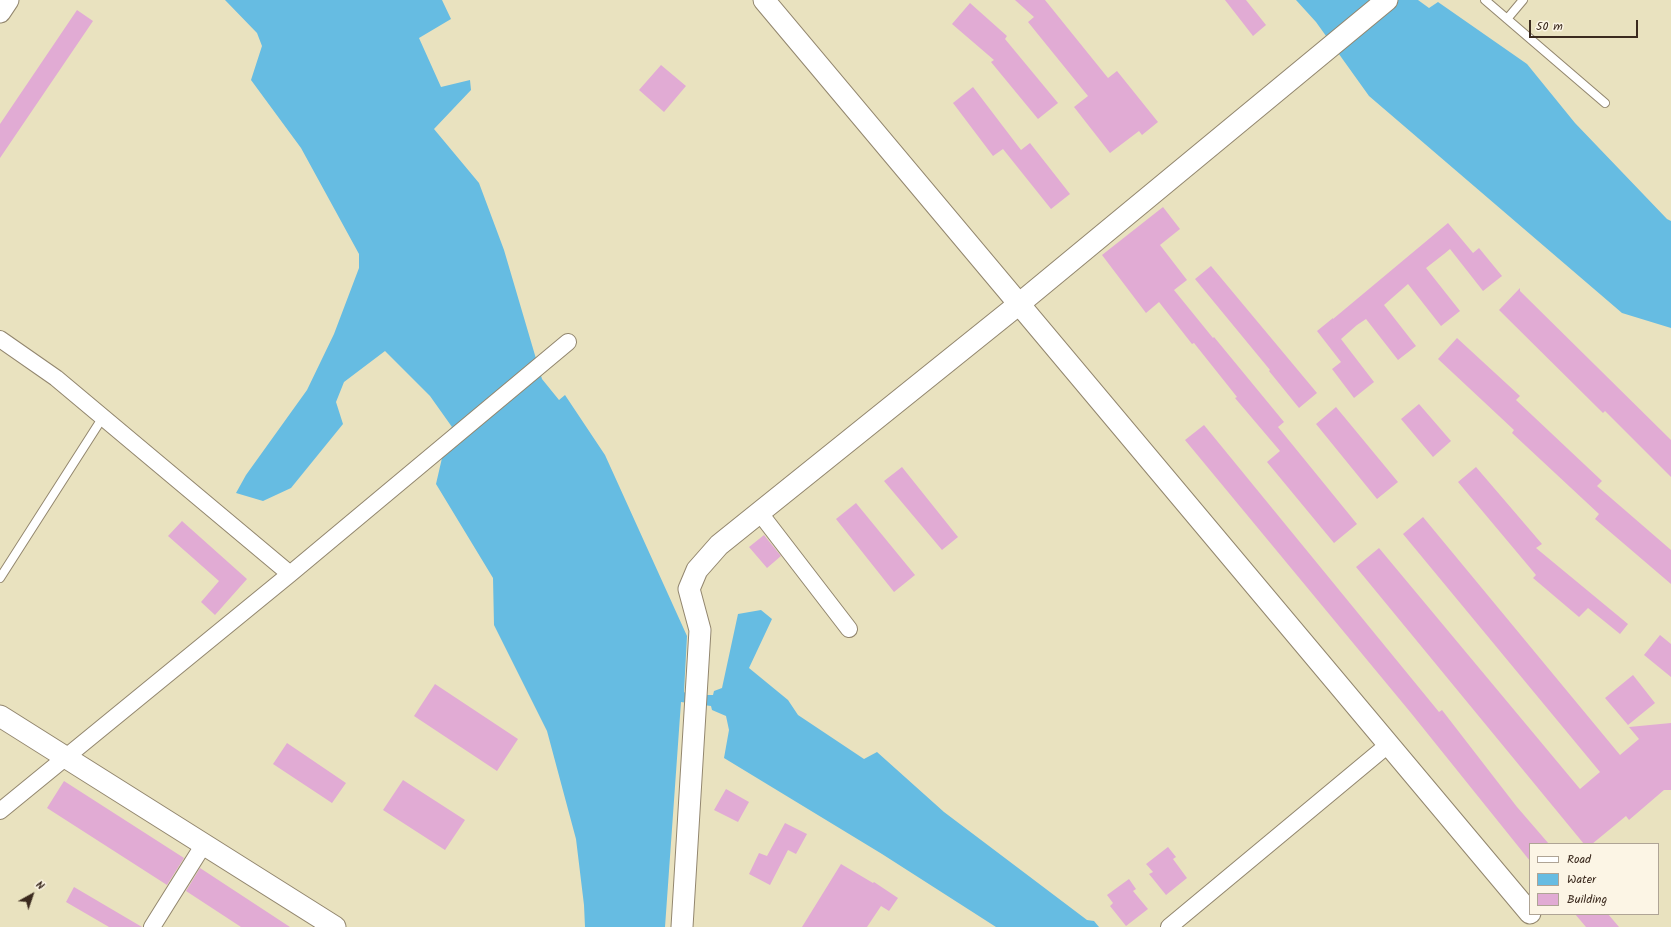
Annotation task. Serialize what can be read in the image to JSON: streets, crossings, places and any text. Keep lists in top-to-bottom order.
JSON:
{
  "legend": ["Road", "Water", "Building"],
  "scale_bar": "50 m",
  "north": "top right"
}
